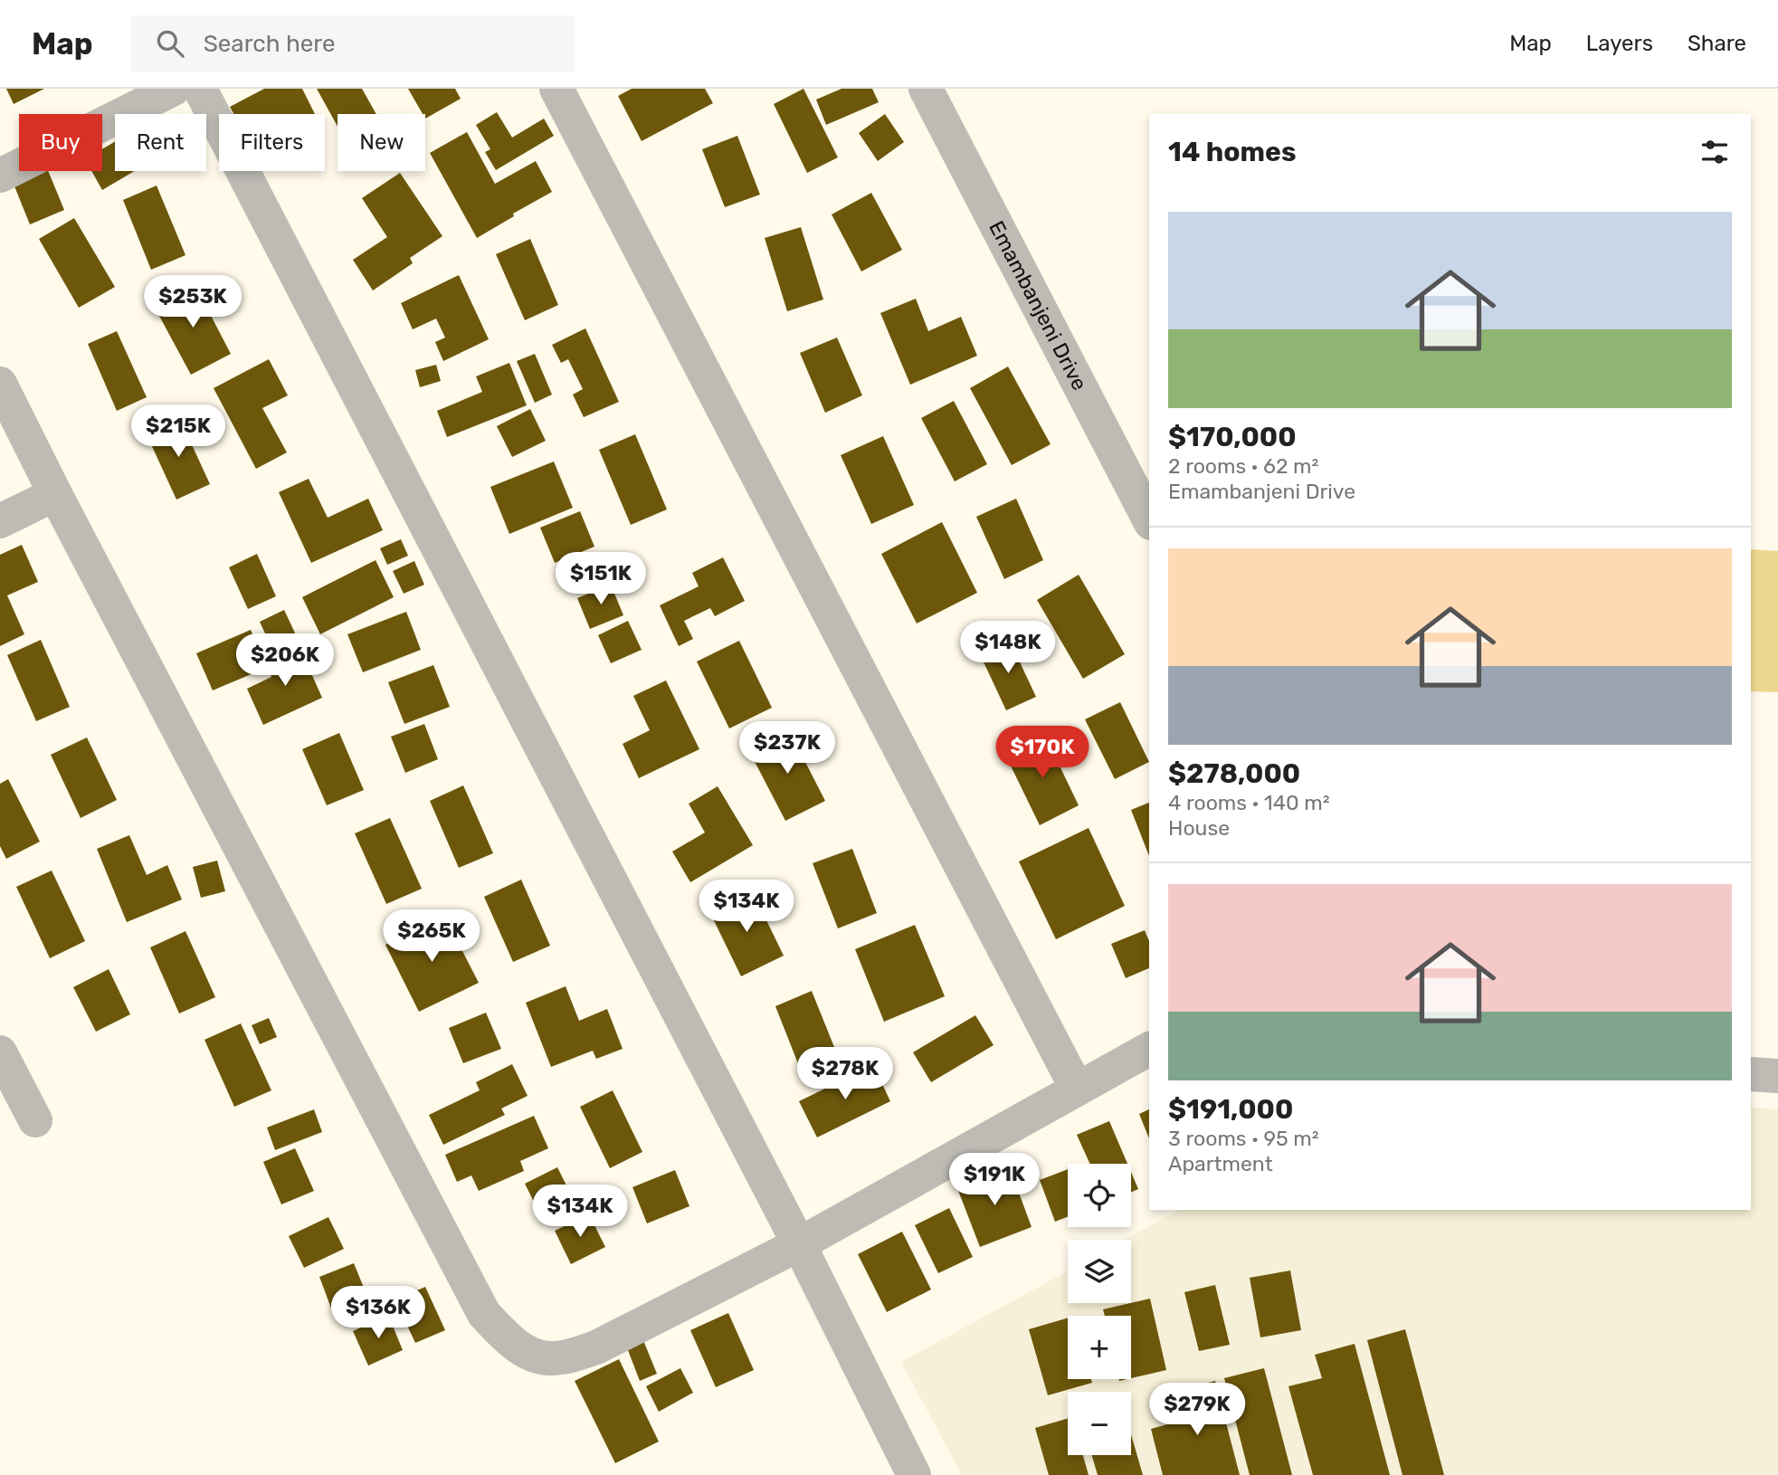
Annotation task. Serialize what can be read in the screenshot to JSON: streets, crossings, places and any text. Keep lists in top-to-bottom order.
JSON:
{
  "streets": {
    "street": ["Emambanjeni Drive"]
  },
  "page": {
    "header": "Map",
    "search": "Search here",
    "nav": ["Map", "Layers", "Share"],
    "chip": [
      "Buy",
      "Rent",
      "Filters",
      "New"
    ],
    "heading": "14 homes",
    "list": [
      {
        "name": "$170,000",
        "note": "2 rooms · 62 m² · Emambanjeni Drive"
      },
      {
        "name": "$278,000",
        "note": "4 rooms · 140 m² · House"
      },
      {
        "name": "$191,000",
        "note": "3 rooms · 95 m² · Apartment"
      }
    ],
    "price": [
      "$253K",
      "$215K",
      "$151K",
      "$148K",
      "$206K",
      "$237K",
      "$170K",
      "$134K",
      "$265K",
      "$278K",
      "$191K",
      "$134K",
      "$136K",
      "$279K"
    ],
    "map_buttons": ["+", "−"]
  }
}
